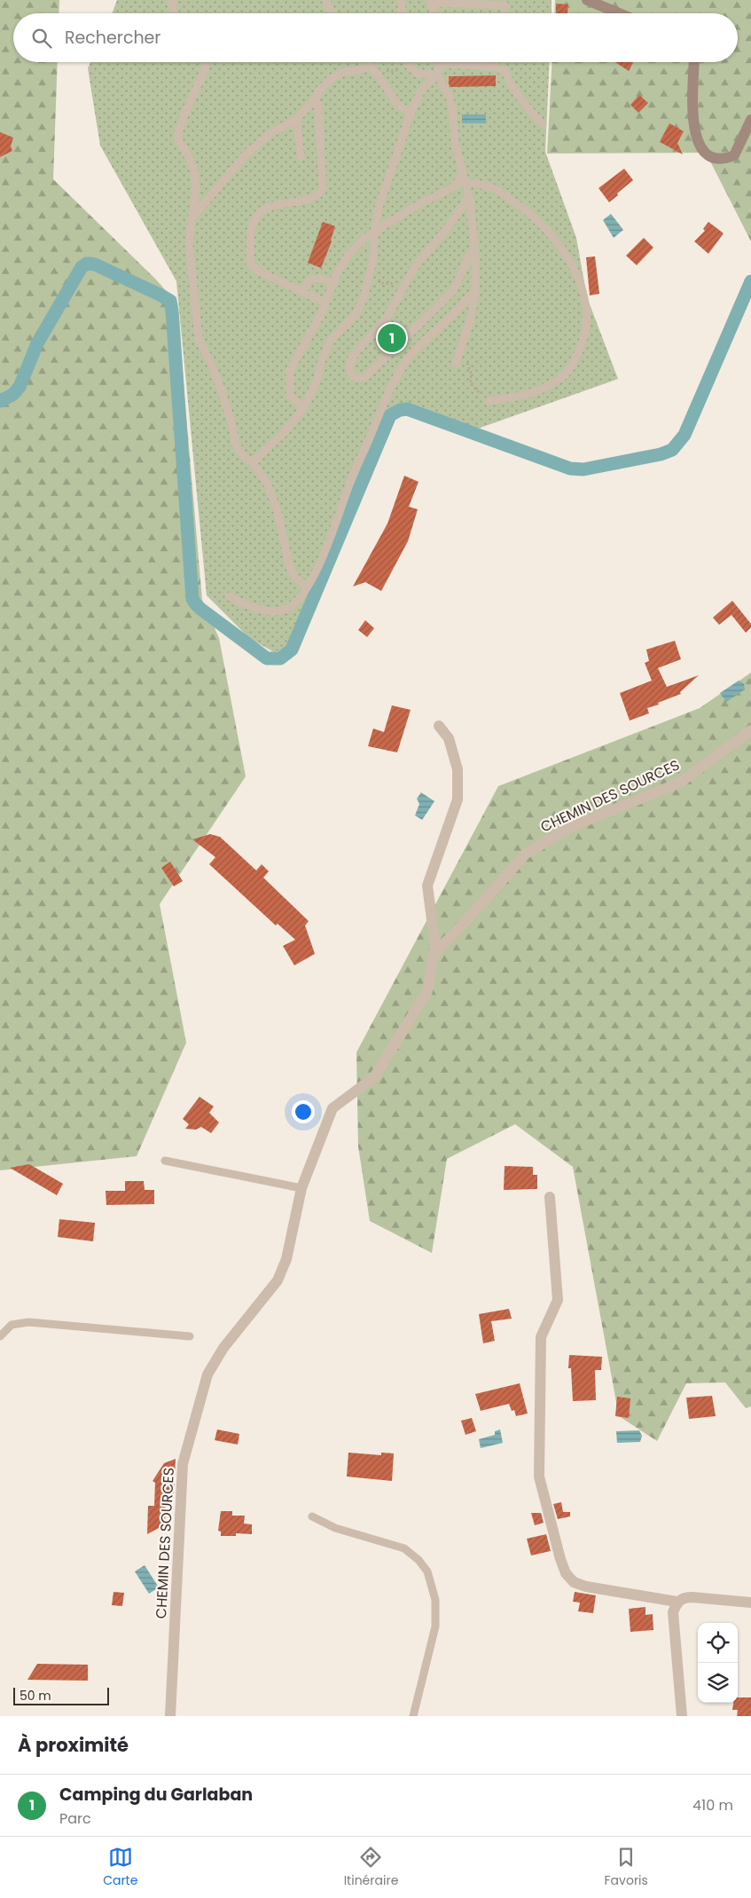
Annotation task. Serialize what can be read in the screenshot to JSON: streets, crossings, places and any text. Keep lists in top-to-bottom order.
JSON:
{
  "streets": {
    "street": ["CHEMIN DES SOURCES"]
  },
  "scale_bar": "50 m",
  "page": {
    "search": "Rechercher",
    "pins": "1",
    "scale": "50 m",
    "heading": "À proximité",
    "list": [
      {
        "mark": "1",
        "name": "Camping du Garlaban",
        "note": "Parc",
        "value": "410 m"
      }
    ],
    "nav": ["Carte", "Itinéraire", "Favoris"]
  }
}
